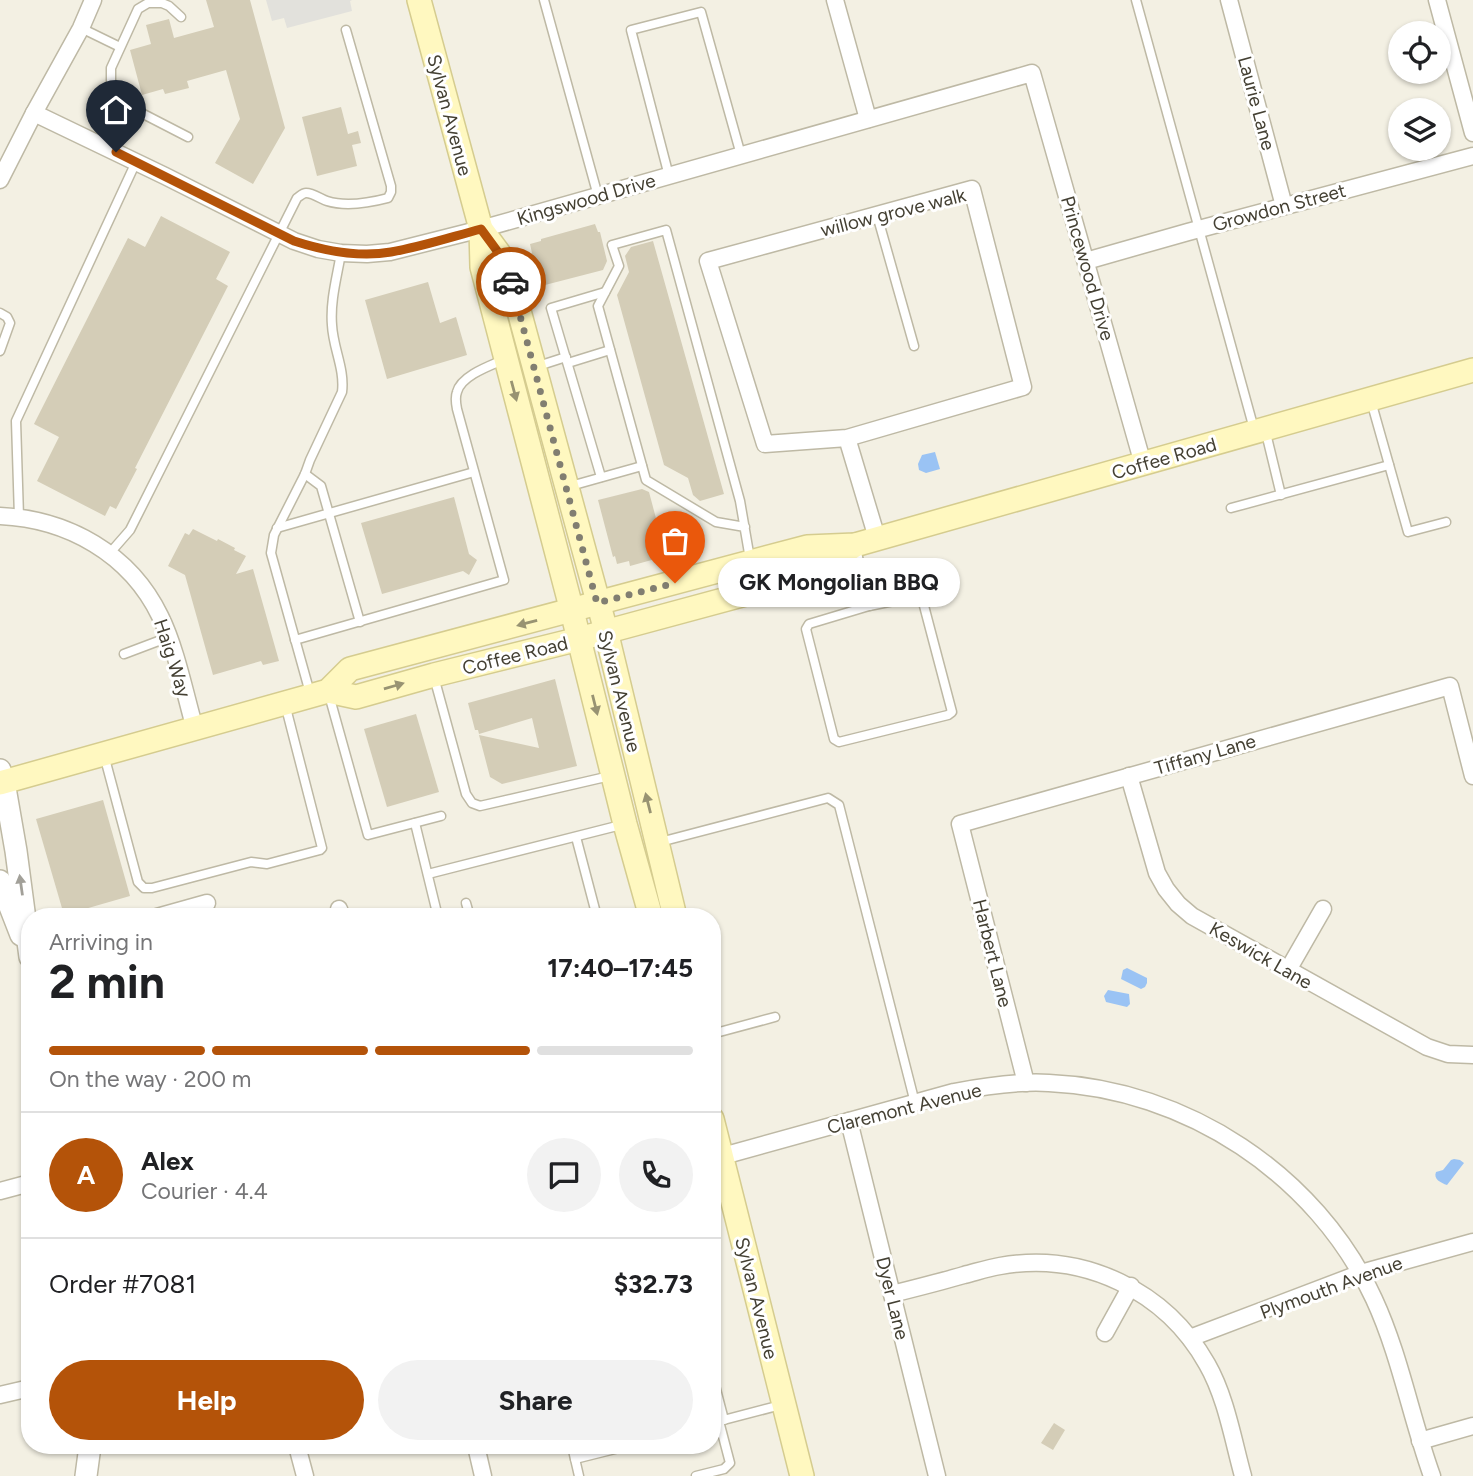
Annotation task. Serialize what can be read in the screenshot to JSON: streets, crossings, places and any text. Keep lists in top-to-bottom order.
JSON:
{
  "streets": {
    "main road": ["Sylvan Avenue", "Coffee Road"],
    "street": [
      "Laurie Lane",
      "Kingswood Drive",
      "Growdon Street",
      "willow grove walk",
      "Princewood Drive",
      "Haig Way",
      "Tiffany Lane",
      "Harbert Lane",
      "Keswick Lane",
      "Claremont Avenue",
      "Plymouth Avenue",
      "Dyer Lane"
    ]
  },
  "crossings": [
    ["Laurie Lane", "Growdon Street"],
    ["Sylvan Avenue", "Kingswood Drive"],
    ["Sylvan Avenue", "Coffee Road"],
    ["Kingswood Drive", "Princewood Drive"],
    ["Growdon Street", "Princewood Drive"],
    ["Princewood Drive", "Coffee Road"],
    ["Coffee Road", "Haig Way"],
    ["Tiffany Lane", "Harbert Lane"],
    ["Tiffany Lane", "Keswick Lane"],
    ["Harbert Lane", "Claremont Avenue"],
    ["Claremont Avenue", "Plymouth Avenue"],
    ["Claremont Avenue", "Dyer Lane"]
  ],
  "places": ["GK Mongolian BBQ"],
  "page": {
    "bubble": "GK Mongolian BBQ",
    "heading": ["2 min", "Arriving in", "17:40–17:45"],
    "panel": [
      "Alex",
      "Courier · 4.4",
      "Order #7081",
      "$32.73"
    ],
    "bar": "On the way · 200 m",
    "round": "A",
    "buttons": ["Help", "Share"]
  }
}
